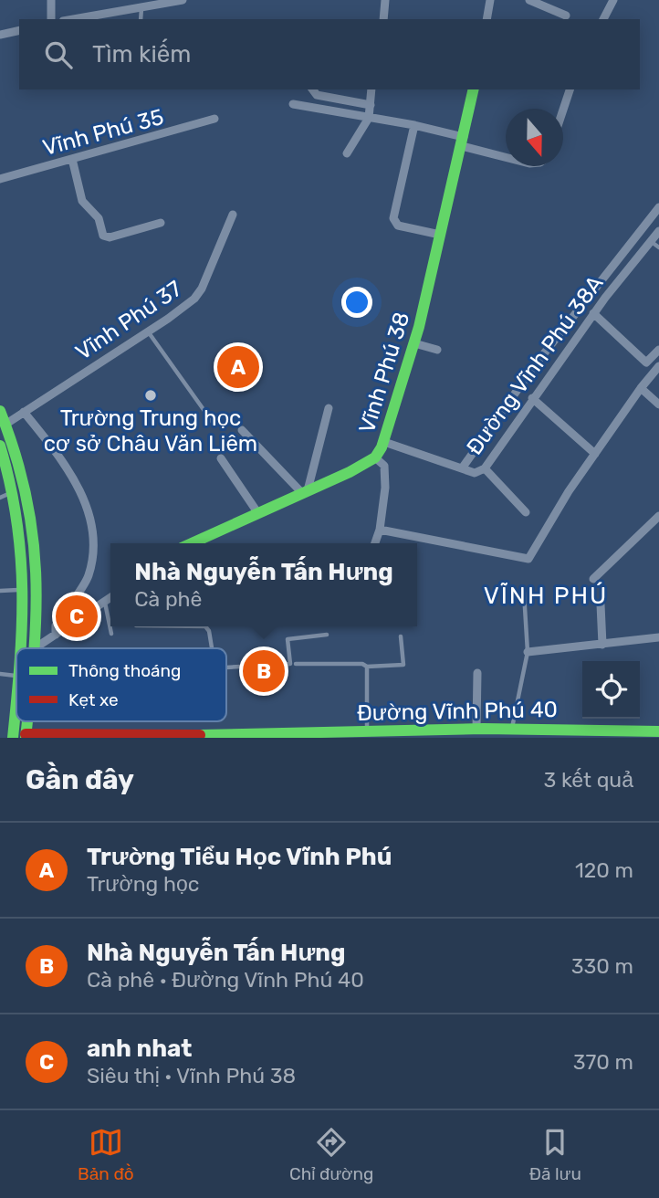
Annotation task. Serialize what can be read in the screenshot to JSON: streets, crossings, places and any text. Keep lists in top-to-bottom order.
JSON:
{
  "streets": {
    "main road": ["Vĩnh Phú 38", "Đường Vĩnh Phú 40"],
    "street": ["Vĩnh Phú 35", "Vĩnh Phú 37", "Đường Vĩnh Phú 38A"]
  },
  "crossings": [
    ["Đường Vĩnh Phú 38A", "Vĩnh Phú 38"]
  ],
  "districts": ["VĨNH PHÚ"],
  "places": ["Trường Trung học cơ sở Châu Văn Liêm"],
  "legend": ["Thông thoáng", "Kẹt xe"],
  "north": "bottom",
  "page": {
    "search": "Tìm kiếm",
    "pins": ["A", "C", "B"],
    "popup": ["Nhà Nguyễn Tấn Hưng", "Cà phê"],
    "heading": ["Gần đây", "3 kết quả"],
    "list": [
      {
        "mark": "A",
        "name": "Trường Tiểu Học Vĩnh Phú",
        "note": "Trường học",
        "value": "120 m"
      },
      {
        "mark": "B",
        "name": "Nhà Nguyễn Tấn Hưng",
        "note": "Cà phê · Đường Vĩnh Phú 40",
        "value": "330 m"
      },
      {
        "mark": "C",
        "name": "anh nhat",
        "note": "Siêu thị · Vĩnh Phú 38",
        "value": "370 m"
      }
    ],
    "nav": ["Bản đồ", "Chỉ đường", "Đã lưu"]
  }
}
